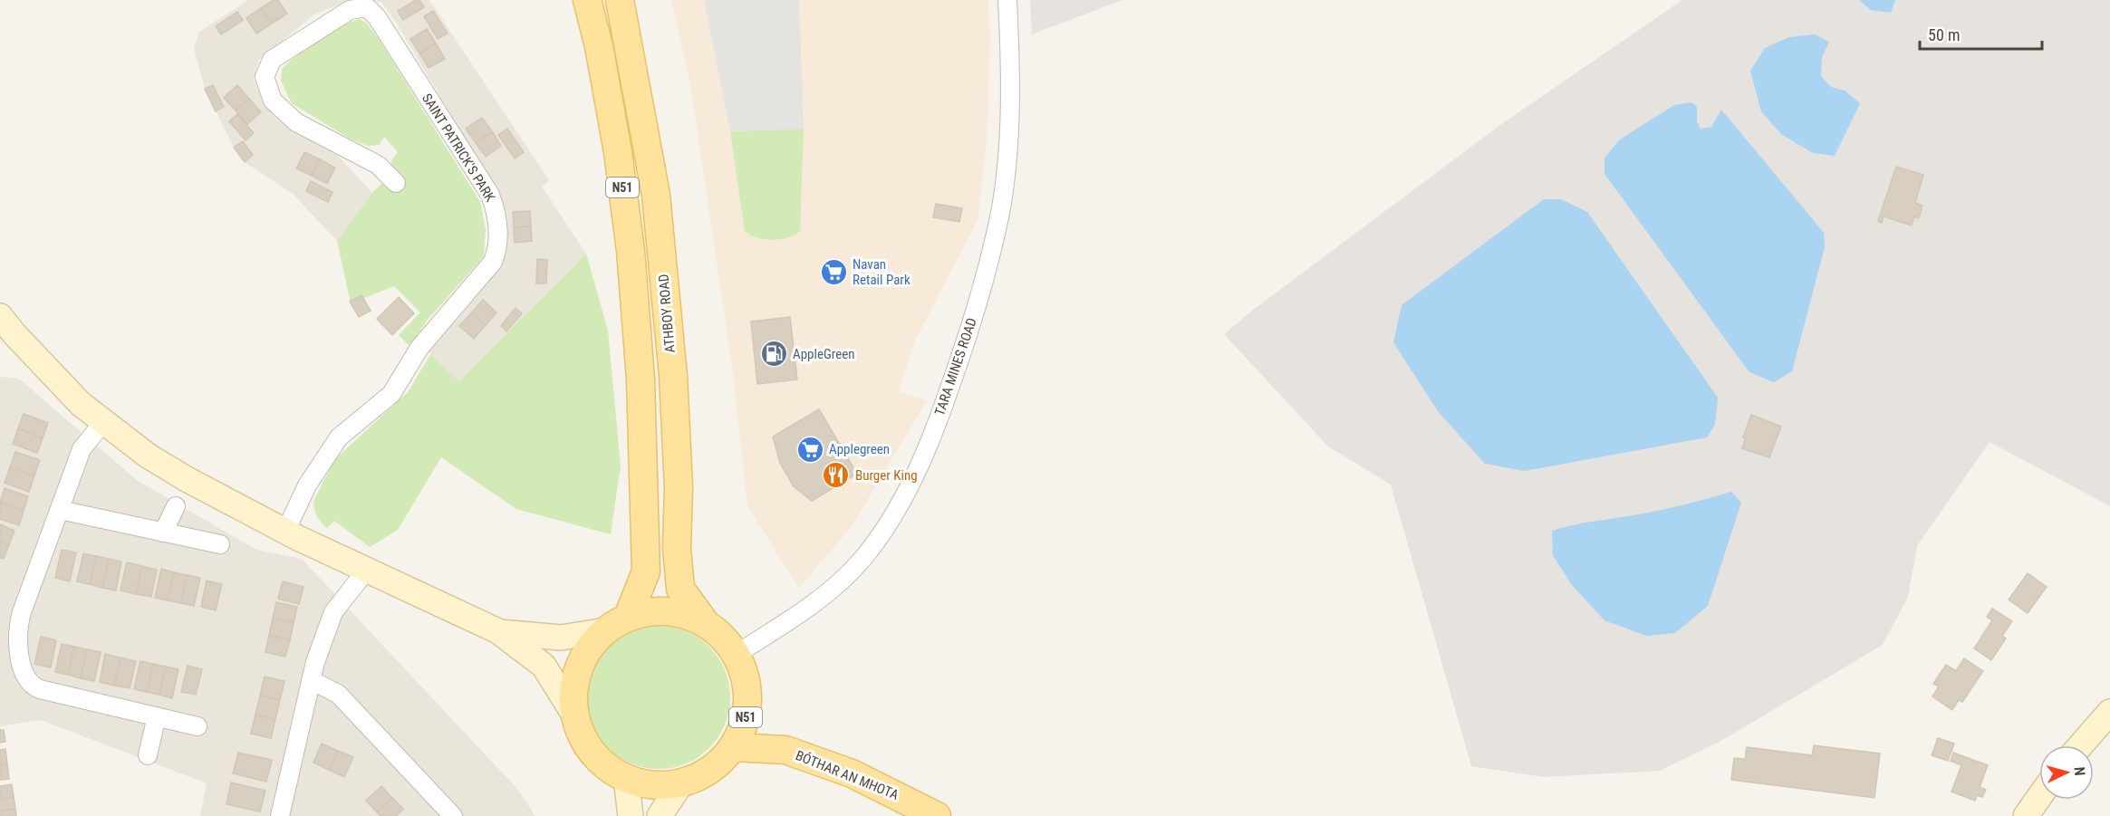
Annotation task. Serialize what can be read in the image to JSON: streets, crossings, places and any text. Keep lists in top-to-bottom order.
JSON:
{
  "streets": {
    "main road": ["N51", "ATHBOY ROAD", "BÓTHAR AN MHOTA"],
    "street": ["SAINT PATRICK'S PARK", "TARA MINES ROAD"]
  },
  "crossings": [
    ["N51", "ATHBOY ROAD"],
    ["N51", "TARA MINES ROAD"],
    ["N51", "BÓTHAR AN MHOTA"],
    ["ATHBOY ROAD", "TARA MINES ROAD"],
    ["ATHBOY ROAD", "BÓTHAR AN MHOTA"],
    ["TARA MINES ROAD", "BÓTHAR AN MHOTA"]
  ],
  "places": {
    "supermarket": ["Navan Retail Park", "Applegreen"],
    "fuel station": ["AppleGreen"],
    "restaurant": ["Burger King"]
  },
  "scale_bar": "50 m",
  "north": "right"
}
